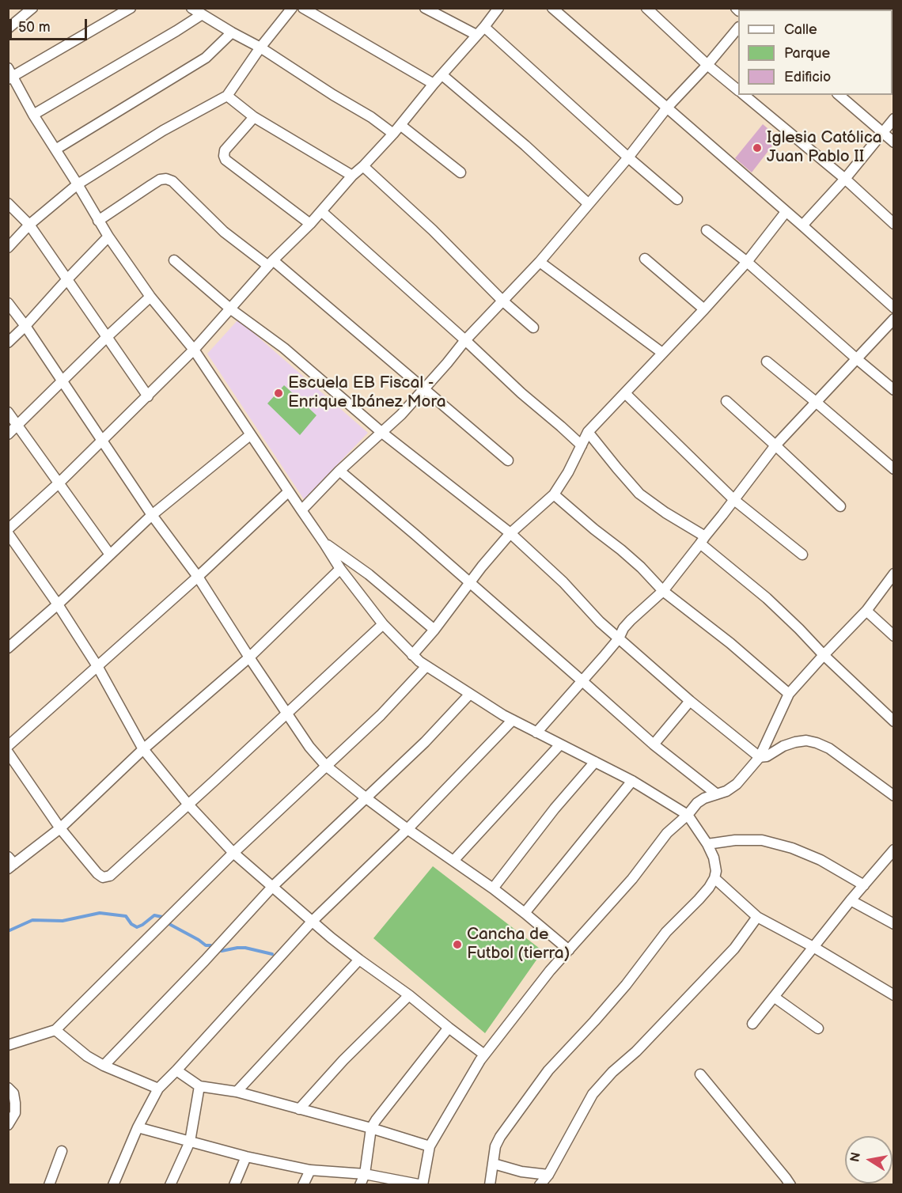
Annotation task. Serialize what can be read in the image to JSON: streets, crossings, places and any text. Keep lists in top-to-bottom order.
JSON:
{
  "places": ["Iglesia Católica Juan Pablo II", "Escuela EB Fiscal - Enrique Ibánez Mora", "Cancha de Futbol (tierra)"],
  "legend": ["Calle", "Parque", "Edificio"],
  "scale_bar": "50 m",
  "north": "left"
}
